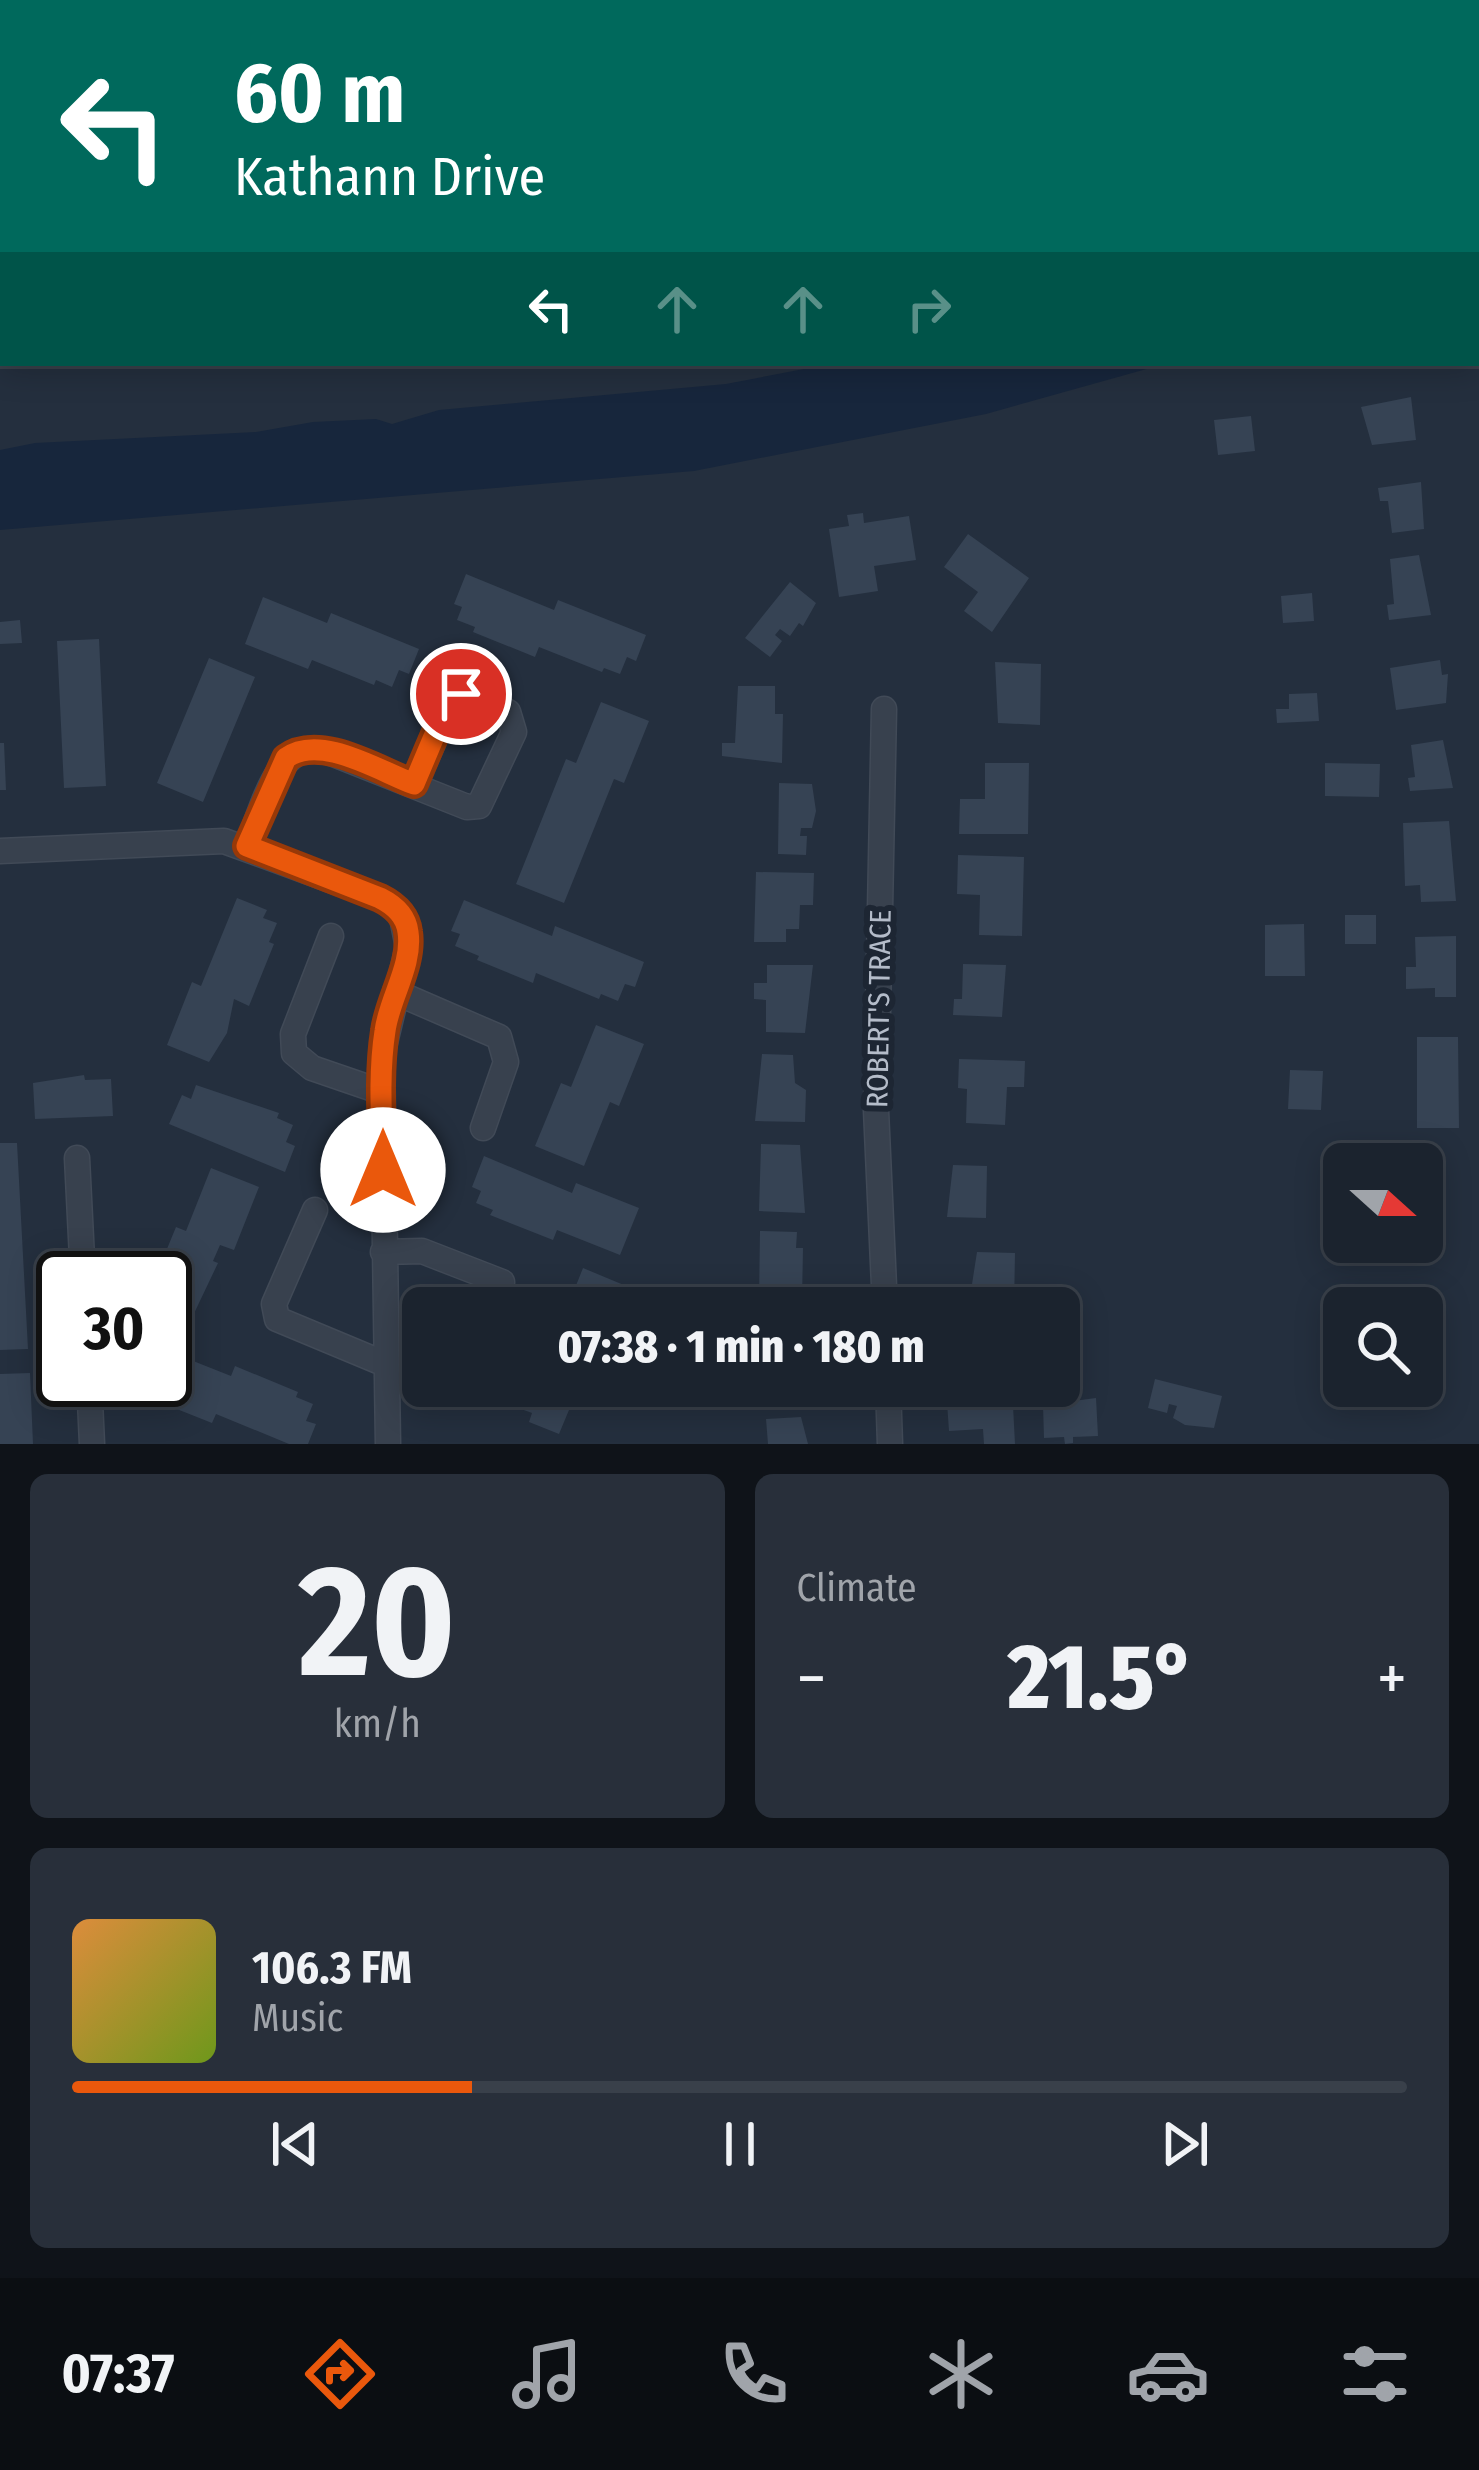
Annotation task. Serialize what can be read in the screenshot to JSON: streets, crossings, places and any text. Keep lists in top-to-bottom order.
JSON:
{
  "streets": {
    "street": ["ROBERT'S TRACE"]
  },
  "north": "right",
  "page": {
    "turn": ["60 m", "Kathann Drive"],
    "limit": "30",
    "trip": "07:38 · 1 min · 180 m",
    "tile": [
      ["20", "km/h"],
      "Climate"
    ],
    "heat": ["−", "21.5°", "+"],
    "song": ["106.3 FM", "Music"],
    "tabs": "07:37"
  }
}
